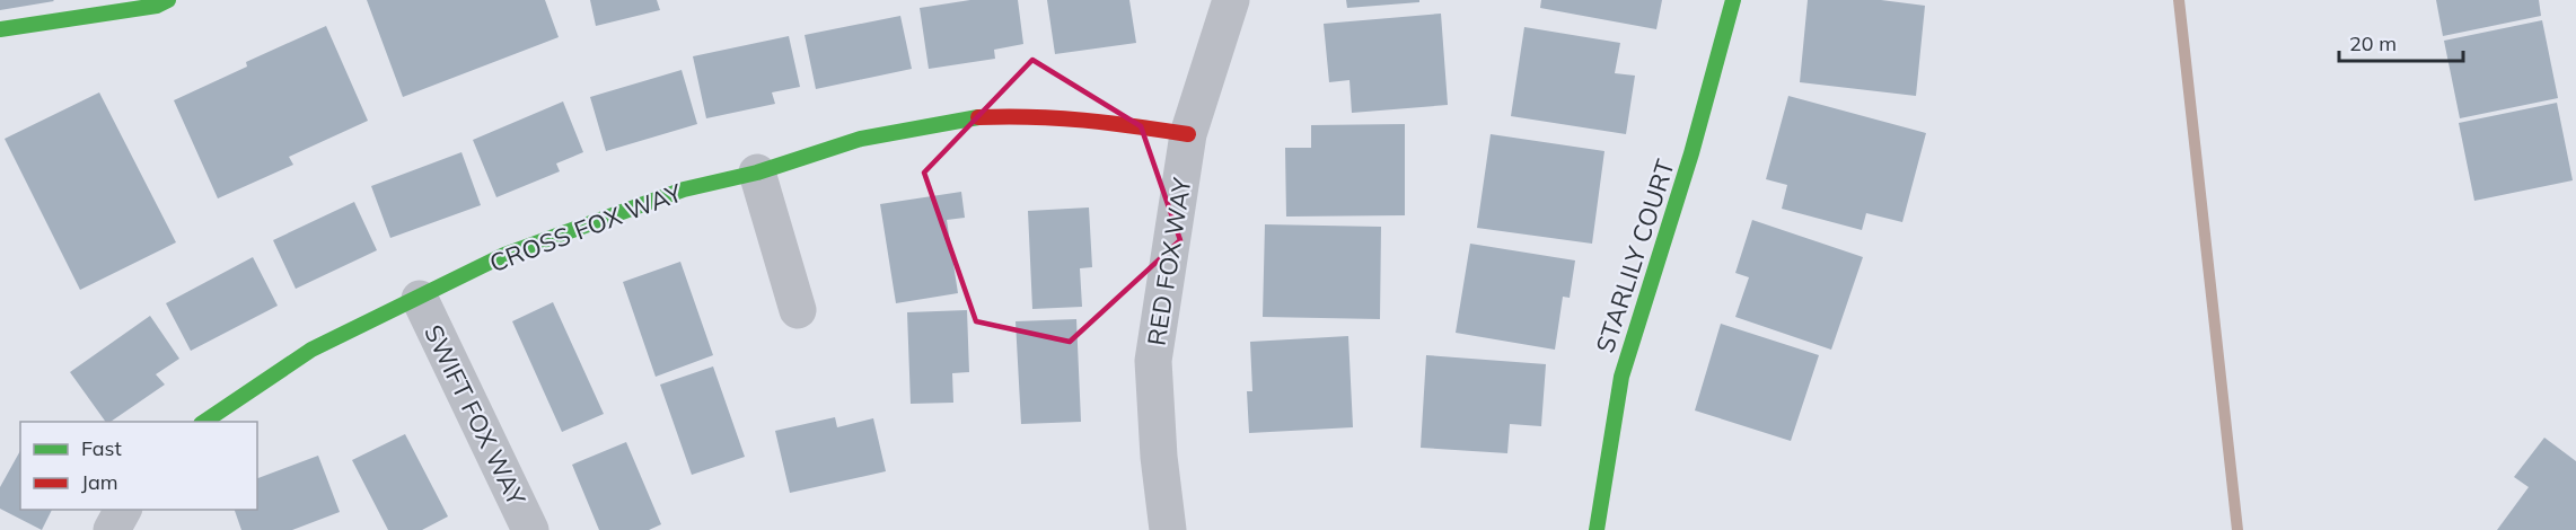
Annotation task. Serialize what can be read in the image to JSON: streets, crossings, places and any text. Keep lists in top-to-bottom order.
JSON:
{
  "streets": {
    "street": [
      "CROSS FOX WAY",
      "STARLILY COURT",
      "RED FOX WAY",
      "SWIFT FOX WAY"
    ]
  },
  "crossings": [
    ["CROSS FOX WAY", "RED FOX WAY"],
    ["CROSS FOX WAY", "SWIFT FOX WAY"]
  ],
  "legend": ["Fast", "Jam"],
  "scale_bar": "20 m"
}
